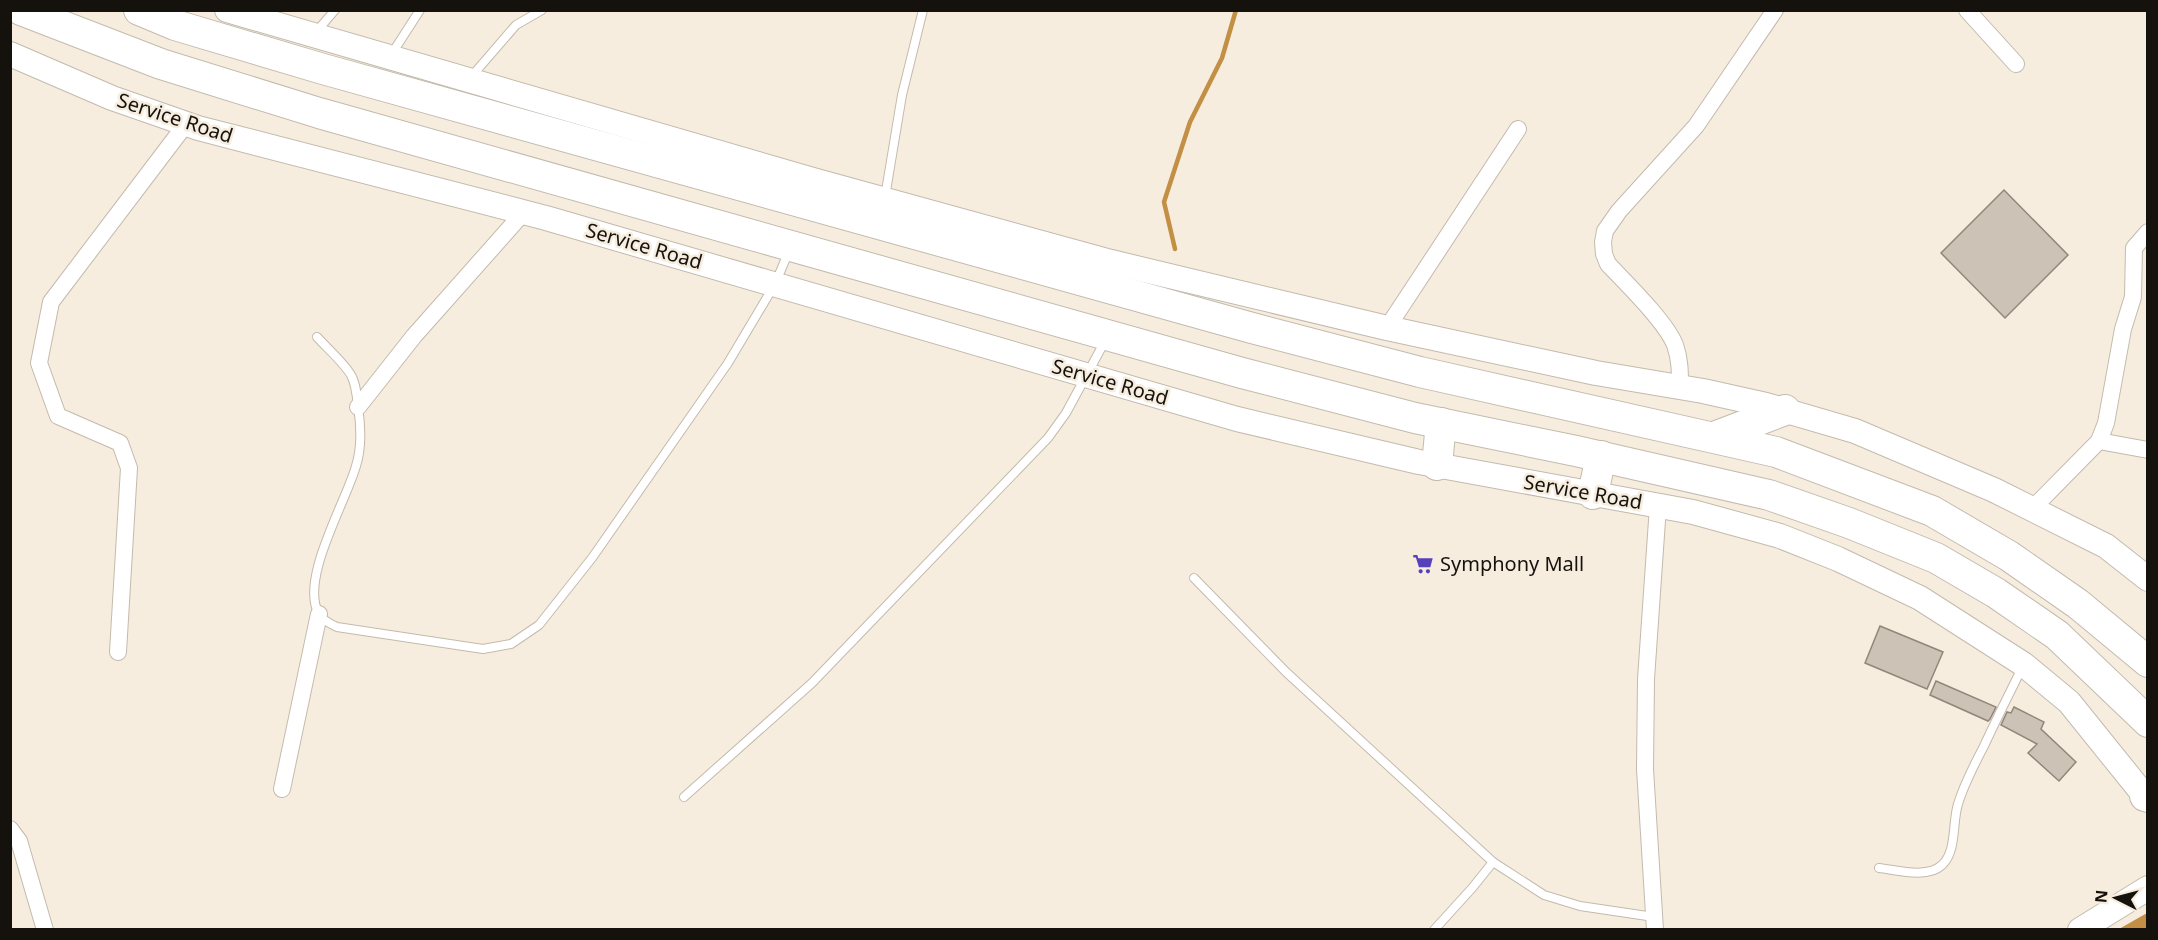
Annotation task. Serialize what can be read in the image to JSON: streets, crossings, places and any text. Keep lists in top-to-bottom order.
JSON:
{
  "streets": {
    "street": ["Service Road"]
  },
  "places": {
    "supermarket": ["Symphony Mall"]
  },
  "north": "left"
}
